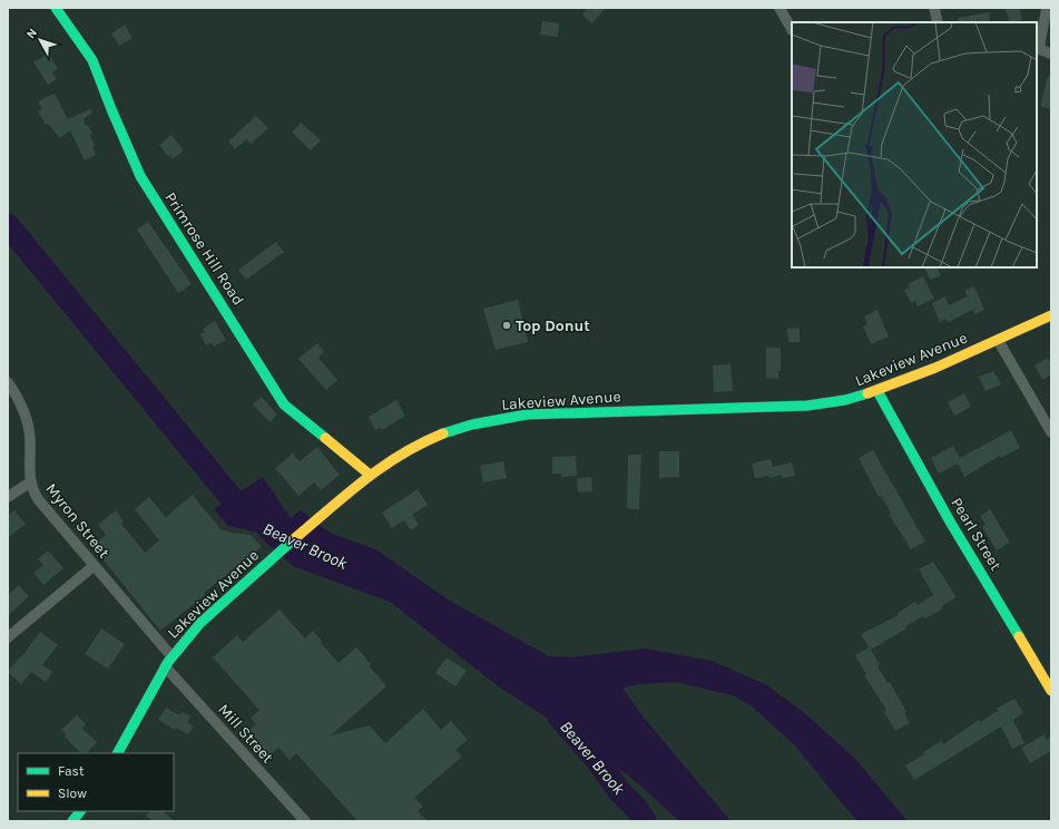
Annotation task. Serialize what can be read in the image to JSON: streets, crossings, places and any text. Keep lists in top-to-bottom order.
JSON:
{
  "streets": {
    "main road": ["Primrose Hill Road", "Lakeview Avenue", "Pearl Street"],
    "street": ["Myron Street", "Mill Street"]
  },
  "crossings": [
    ["Primrose Hill Road", "Lakeview Avenue"],
    ["Lakeview Avenue", "Myron Street"],
    ["Lakeview Avenue", "Pearl Street"],
    ["Lakeview Avenue", "Mill Street"]
  ],
  "water": ["Beaver Brook"],
  "places": ["Top Donut"],
  "legend": ["Fast", "Slow"],
  "north": "top left"
}
